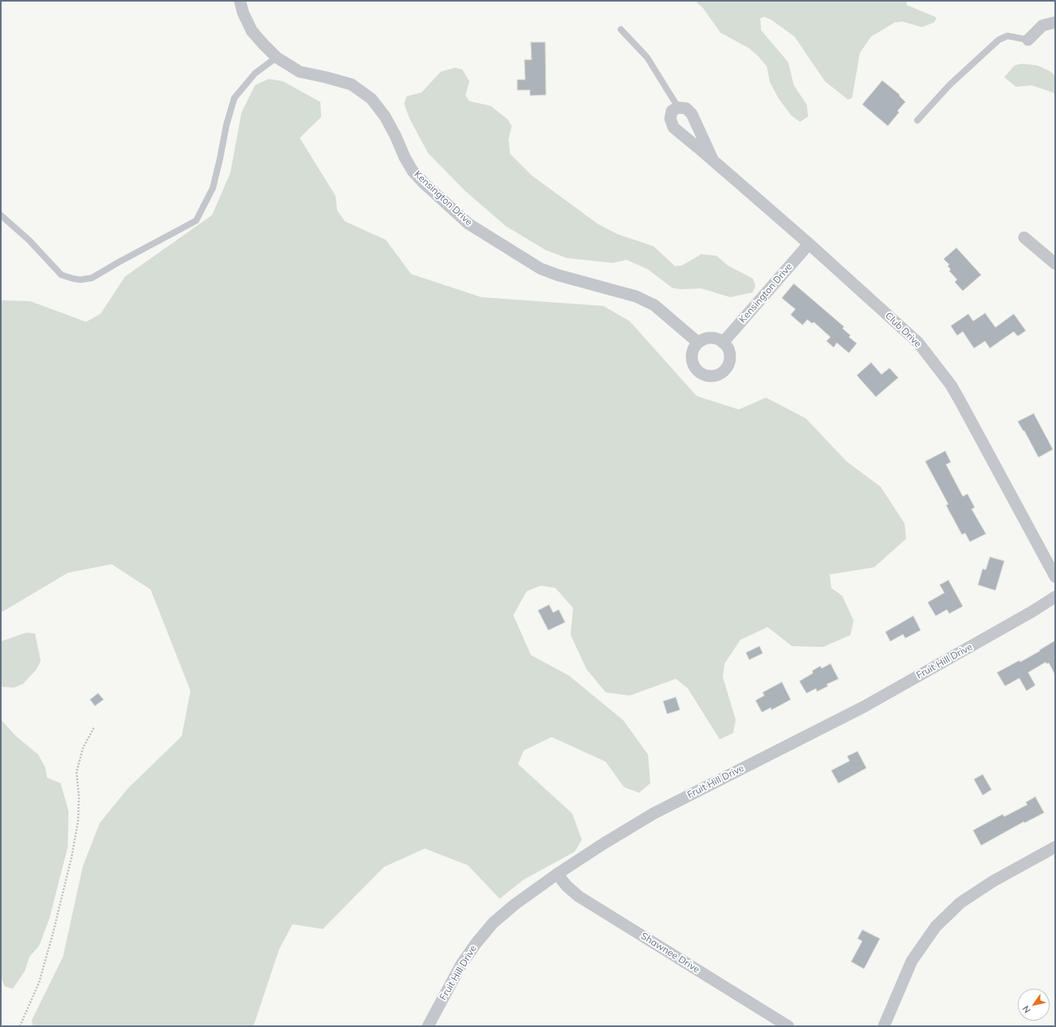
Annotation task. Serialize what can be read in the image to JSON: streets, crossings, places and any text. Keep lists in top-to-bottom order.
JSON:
{
  "streets": {
    "street": [
      "Kensington Drive",
      "Club Drive",
      "Fruit Hill Drive",
      "Shawnee Drive"
    ]
  },
  "crossings": [
    ["Kensington Drive", "Club Drive"],
    ["Fruit Hill Drive", "Shawnee Drive"]
  ],
  "north": "bottom left"
}
